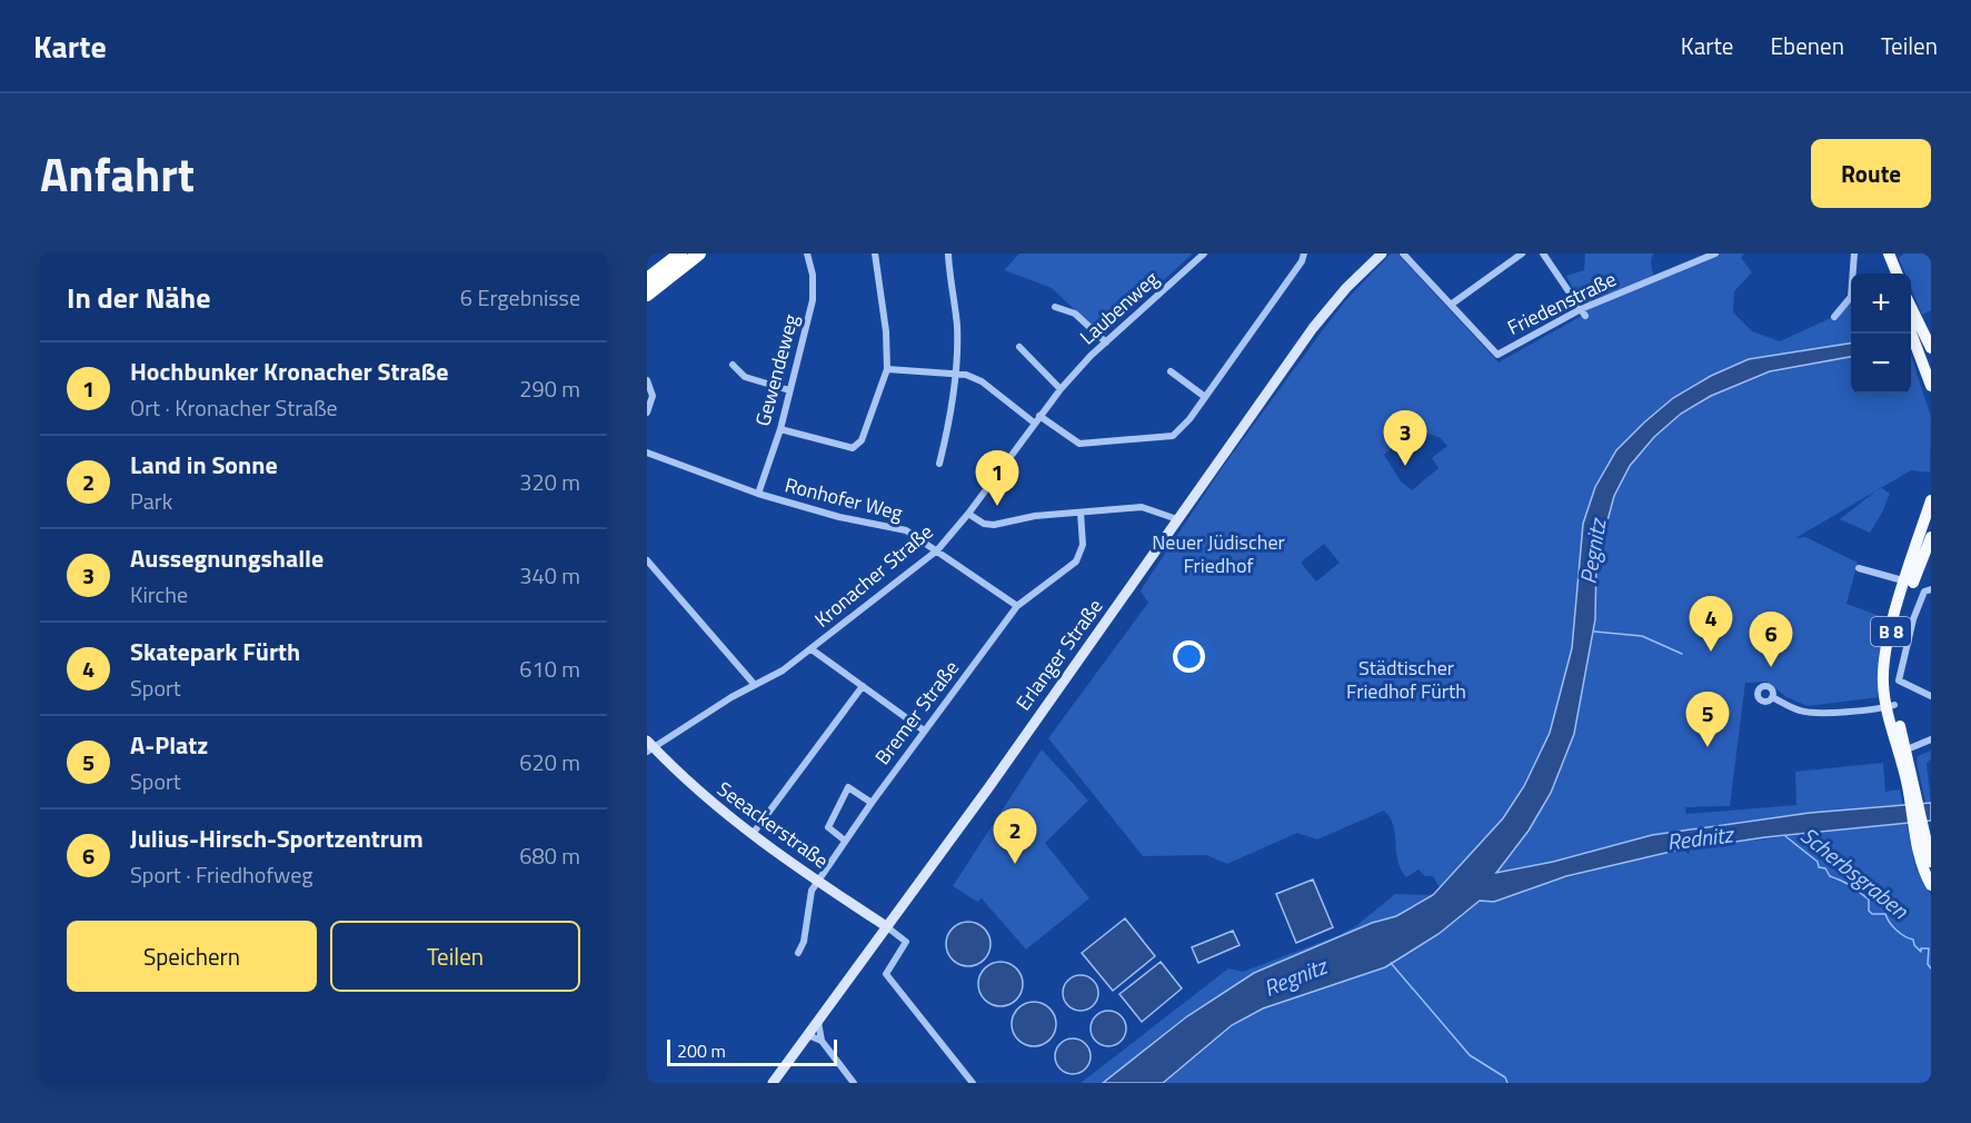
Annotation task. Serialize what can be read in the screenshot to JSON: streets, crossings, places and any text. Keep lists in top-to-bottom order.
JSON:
{
  "streets": {
    "main road": ["B 8", "Erlanger Straße", "Seeackerstraße"],
    "street": [
      "Friedenstraße",
      "Laubenweg",
      "Gewendeweg",
      "Ronhofer Weg",
      "Kronacher Straße",
      "Bremer Straße"
    ]
  },
  "crossings": [
    ["Laubenweg", "Kronacher Straße"],
    ["Gewendeweg", "Ronhofer Weg"],
    ["Ronhofer Weg", "Kronacher Straße"],
    ["Ronhofer Weg", "Bremer Straße"],
    ["Kronacher Straße", "Seeackerstraße"],
    ["Erlanger Straße", "Seeackerstraße"],
    ["Bremer Straße", "Seeackerstraße"]
  ],
  "water": [
    "Pegnitz",
    "Rednitz",
    "Scherbsgraben",
    "Regnitz"
  ],
  "parks": ["Neuer Jüdischer Friedhof", "Städtischer Friedhof Fürth"],
  "scale_bar": "200 m",
  "page": {
    "header": "Karte",
    "nav": ["Karte", "Ebenen", "Teilen"],
    "title": "Anfahrt",
    "buttons": [
      "Route",
      ["Speichern", "Teilen"]
    ],
    "heading": ["In der Nähe", "6 Ergebnisse"],
    "map_buttons": ["+", "−"],
    "list": [
      {
        "mark": "1",
        "name": "Hochbunker Kronacher Straße",
        "note": "Ort · Kronacher Straße",
        "value": "290 m"
      },
      {
        "mark": "2",
        "name": "Land in Sonne",
        "note": "Park",
        "value": "320 m"
      },
      {
        "mark": "3",
        "name": "Aussegnungshalle",
        "note": "Kirche",
        "value": "340 m"
      },
      {
        "mark": "4",
        "name": "Skatepark Fürth",
        "note": "Sport",
        "value": "610 m"
      },
      {
        "mark": "5",
        "name": "A-Platz",
        "note": "Sport",
        "value": "620 m"
      },
      {
        "mark": "6",
        "name": "Julius-Hirsch-Sportzentrum",
        "note": "Sport · Friedhofweg",
        "value": "680 m"
      }
    ],
    "pins": [
      "3",
      "1",
      "4",
      "6",
      "5",
      "2"
    ],
    "scale": "200 m"
  }
}
